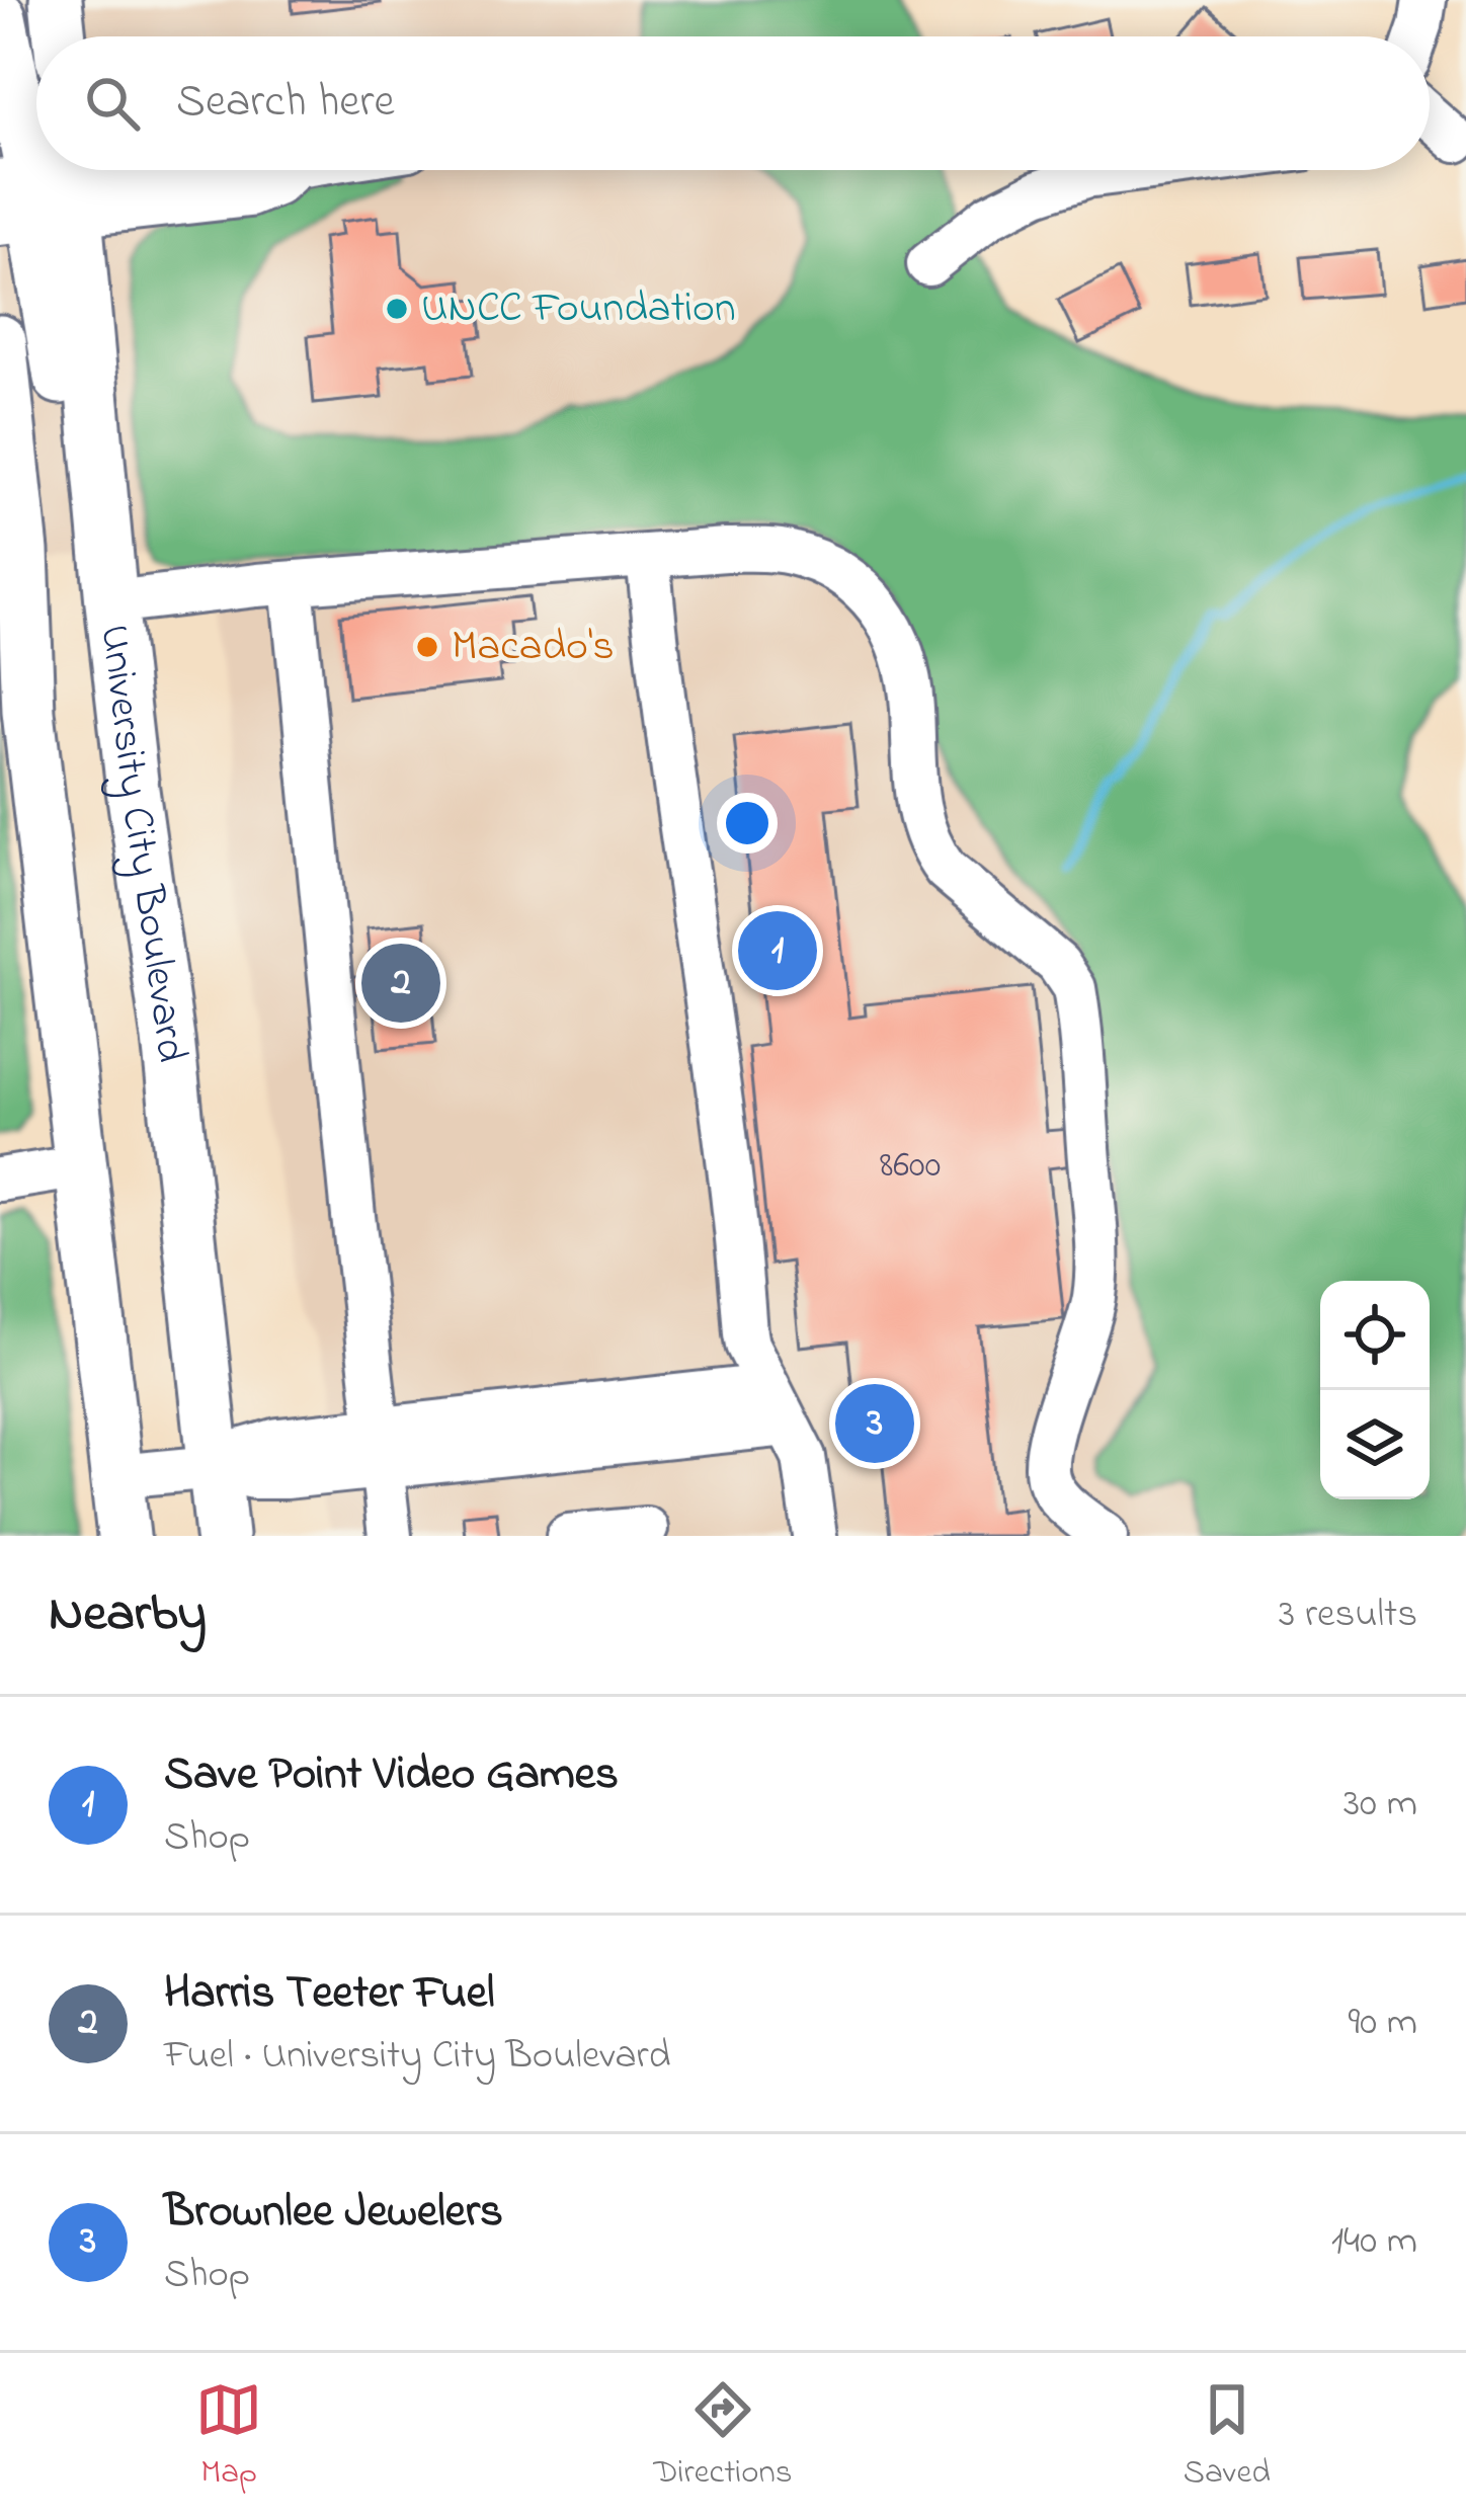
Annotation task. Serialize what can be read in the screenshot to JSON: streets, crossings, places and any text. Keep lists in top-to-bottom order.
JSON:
{
  "streets": {
    "main road": ["University City Boulevard"]
  },
  "places": ["UNCC Foundation", "Macado's"],
  "house_numbers": ["8600"],
  "page": {
    "search": "Search here",
    "pins": ["1", "2", "3"],
    "heading": ["Nearby", "3 results"],
    "list": [
      {
        "mark": "1",
        "name": "Save Point Video Games",
        "note": "Shop",
        "value": "30 m"
      },
      {
        "mark": "2",
        "name": "Harris Teeter Fuel",
        "note": "Fuel · University City Boulevard",
        "value": "90 m"
      },
      {
        "mark": "3",
        "name": "Brownlee Jewelers",
        "note": "Shop",
        "value": "140 m"
      }
    ],
    "nav": ["Map", "Directions", "Saved"]
  }
}
